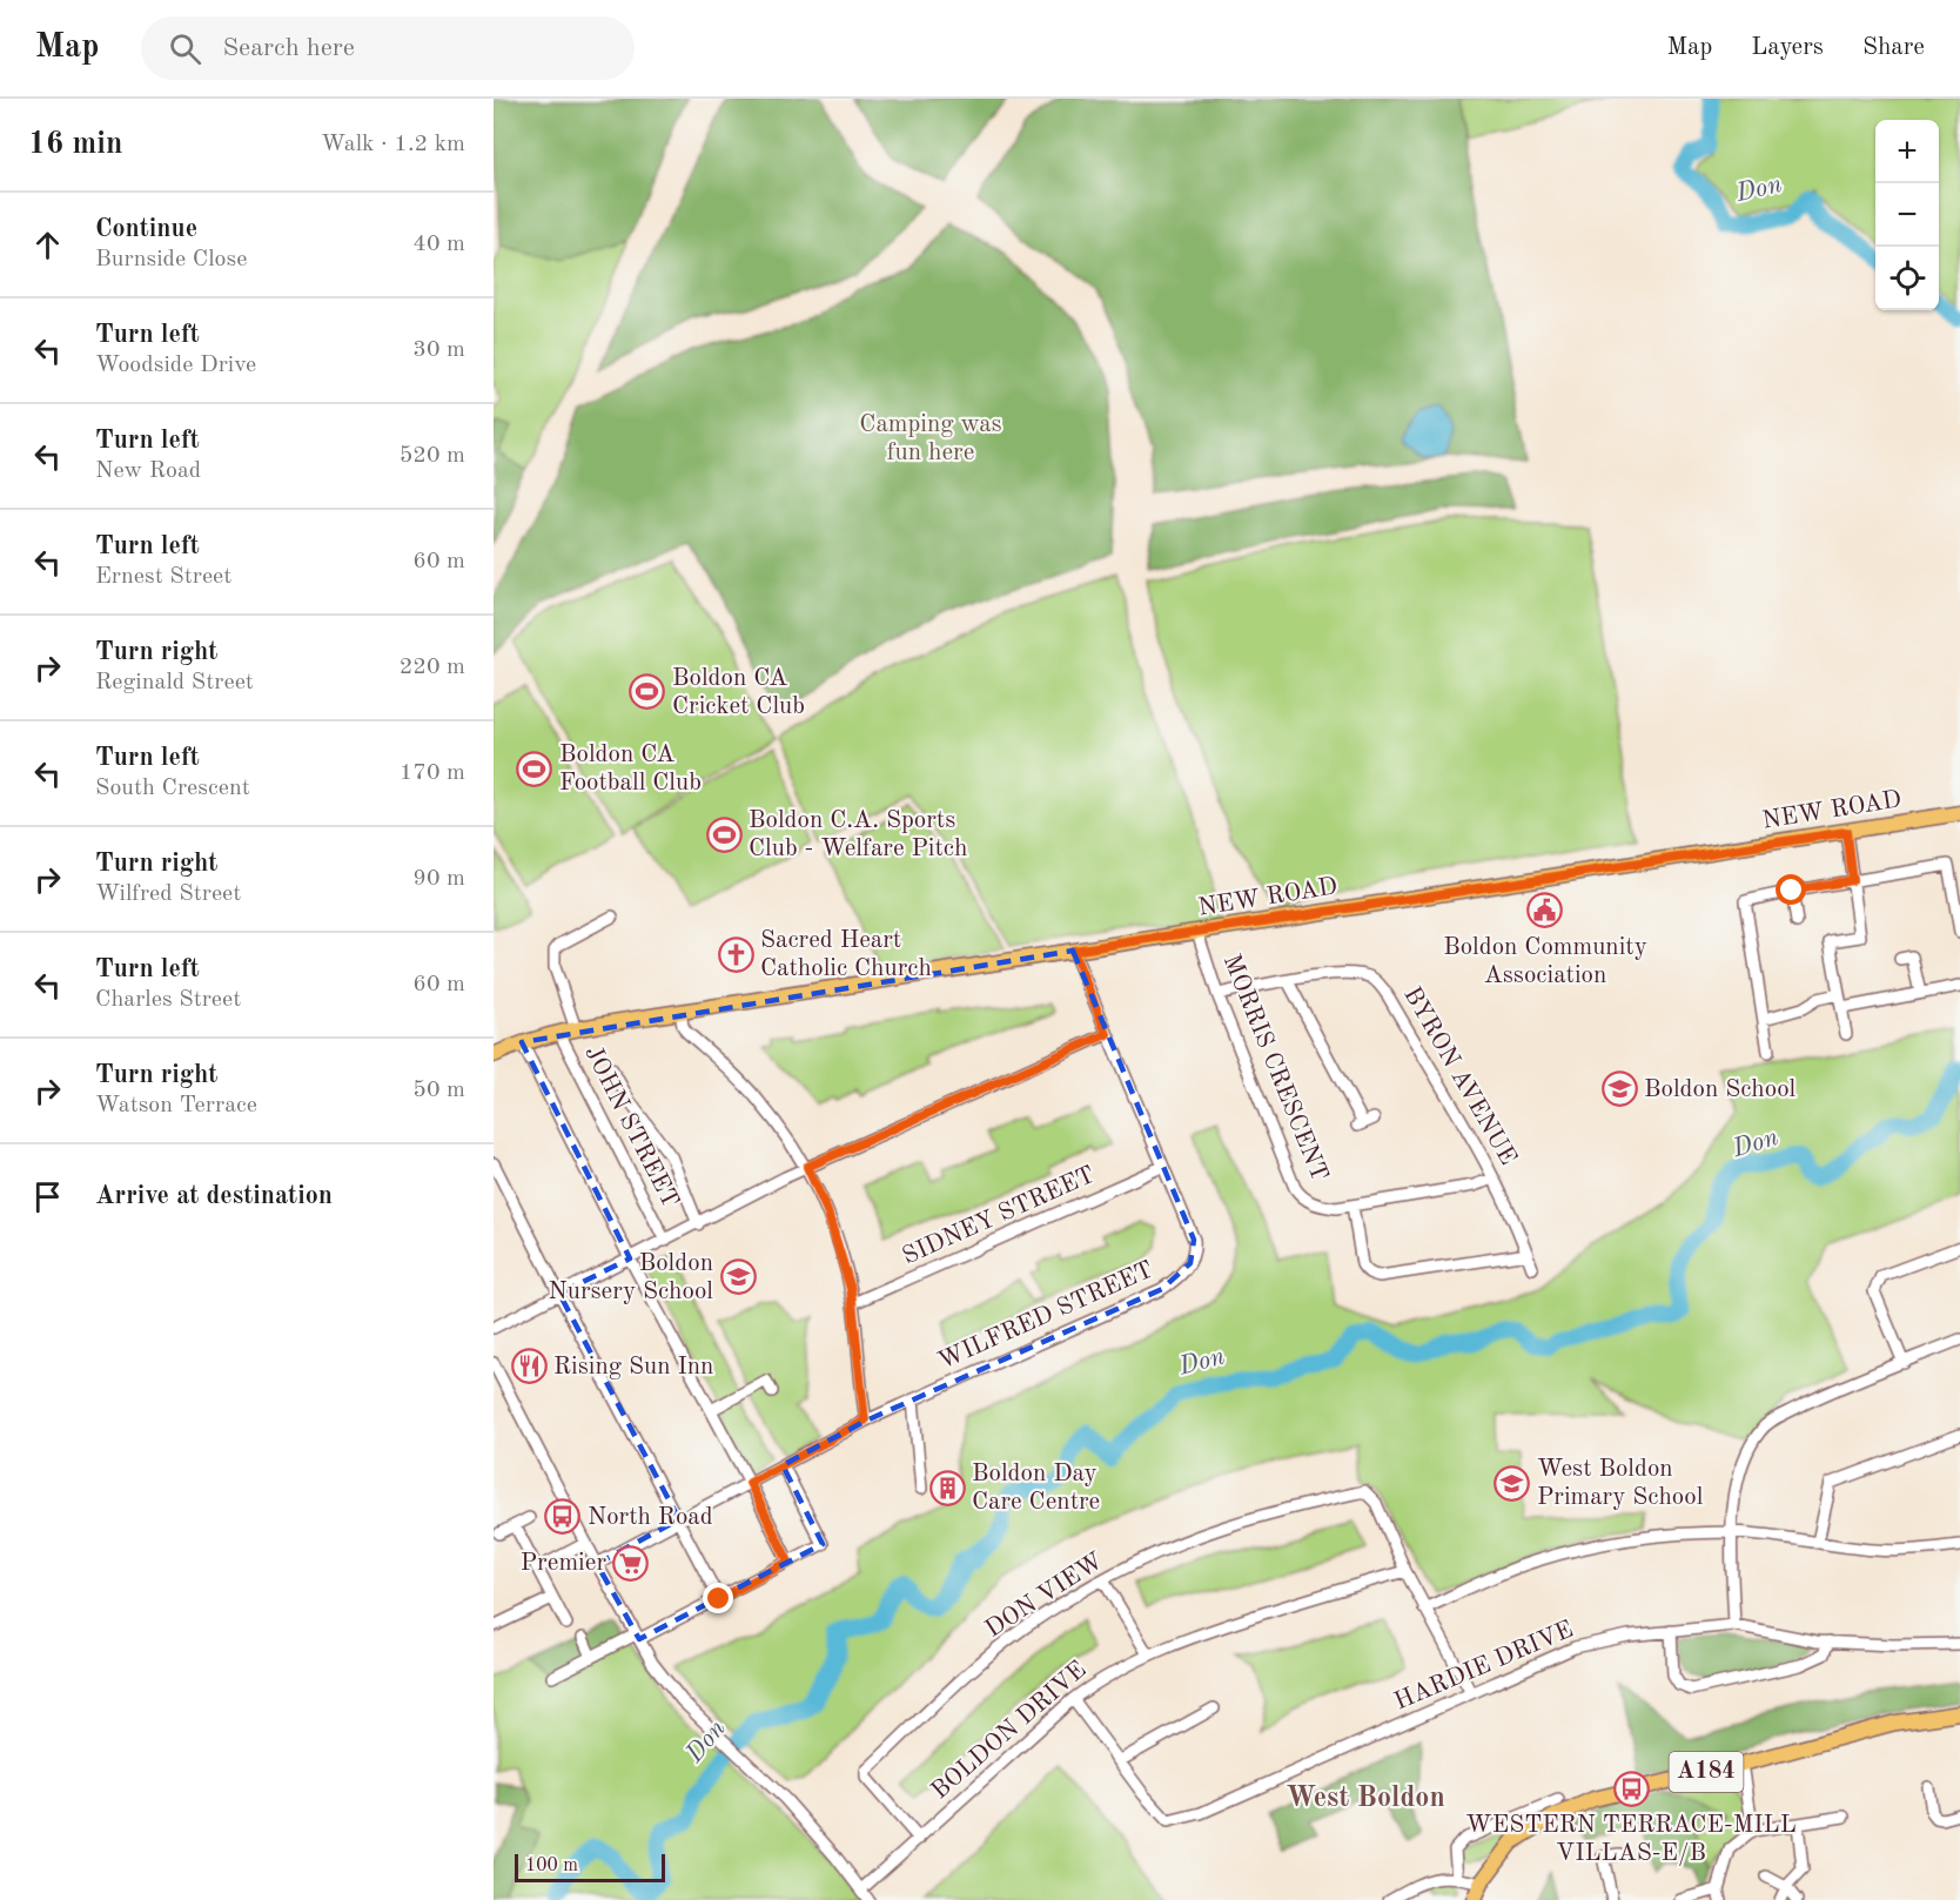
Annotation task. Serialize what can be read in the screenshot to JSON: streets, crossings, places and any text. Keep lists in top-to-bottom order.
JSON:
{
  "streets": {
    "main road": ["NEW ROAD", "A184"],
    "street": [
      "MORRIS CRESCENT",
      "BYRON AVENUE",
      "JOHN STREET",
      "SIDNEY STREET",
      "WILFRED STREET",
      "DON VIEW",
      "HARDIE DRIVE",
      "BOLDON DRIVE"
    ]
  },
  "crossings": [
    ["NEW ROAD", "MORRIS CRESCENT"],
    ["NEW ROAD", "JOHN STREET"],
    ["MORRIS CRESCENT", "BYRON AVENUE"],
    ["SIDNEY STREET", "WILFRED STREET"],
    ["DON VIEW", "BOLDON DRIVE"]
  ],
  "districts": ["West Boldon"],
  "water": ["Don"],
  "parks": ["Camping was fun here"],
  "places": {
    "sports": ["Boldon CA Cricket Club", "Boldon CA Football Club", "Boldon C.A. Sports Club - Welfare Pitch"],
    "public building": ["Boldon Community Association"],
    "church": ["Sacred Heart Catholic Church"],
    "school or university": ["Boldon School", "Boldon Nursery School", "West Boldon Primary School"],
    "restaurant": ["Rising Sun Inn"],
    "building": ["Boldon Day Care Centre"],
    "bus stop": ["North Road", "WESTERN TERRACE-MILL VILLAS-E/B"],
    "supermarket": ["Premier"]
  },
  "scale_bar": "100 m",
  "page": {
    "header": "Map",
    "search": "Search here",
    "nav": ["Map", "Layers", "Share"],
    "heading": ["16 min", "Walk · 1.2 km"],
    "map_buttons": ["+", "−"],
    "list": [
      ["Continue", "Burnside Close", "40 m"],
      ["Turn left", "Woodside Drive", "30 m"],
      ["Turn left", "New Road", "520 m"],
      ["Turn left", "Ernest Street", "60 m"],
      ["Turn right", "Reginald Street", "220 m"],
      ["Turn left", "South Crescent", "170 m"],
      ["Turn right", "Wilfred Street", "90 m"],
      ["Turn left", "Charles Street", "60 m"],
      ["Turn right", "Watson Terrace", "50 m"],
      "Arrive at destination"
    ],
    "scale": "100 m"
  }
}
